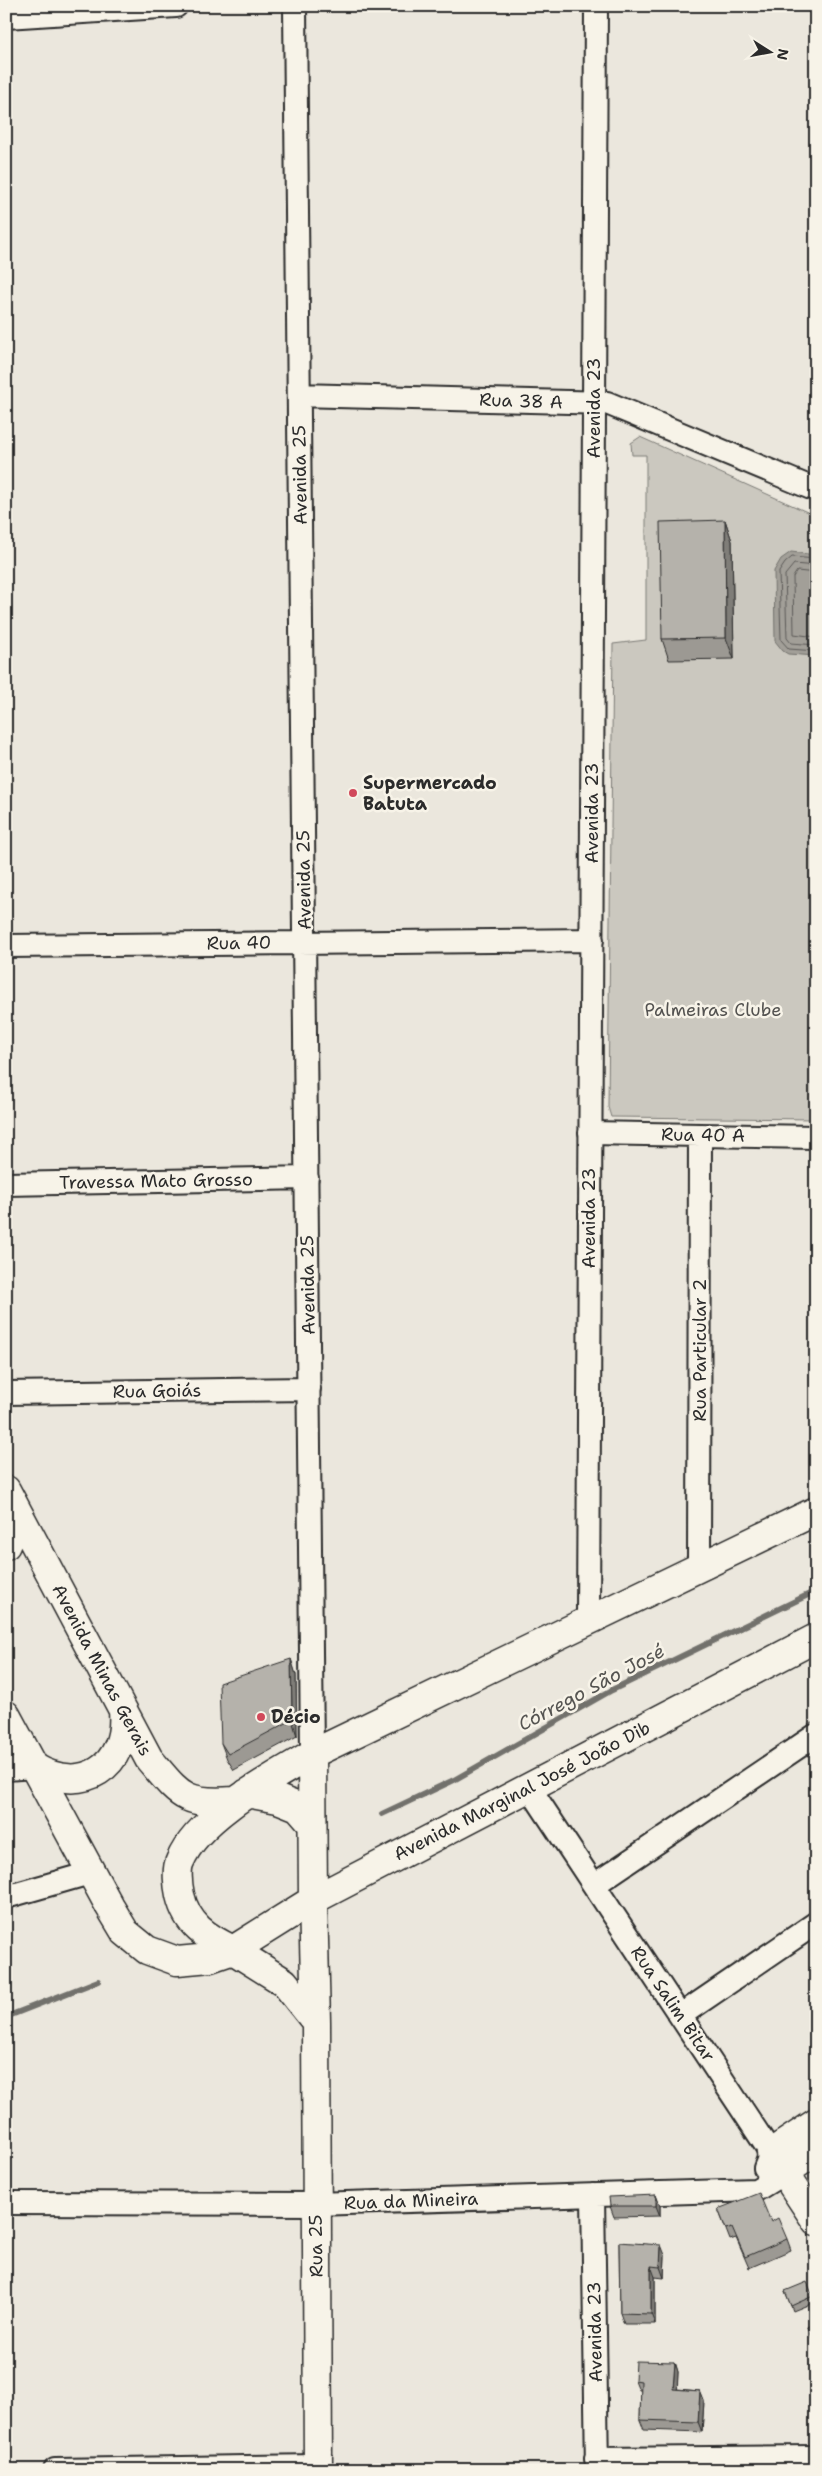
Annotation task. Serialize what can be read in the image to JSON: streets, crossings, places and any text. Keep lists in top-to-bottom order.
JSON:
{
  "streets": {
    "main road": [
      "Avenida Minas Gerais",
      "Avenida Marginal José João Dib",
      "Rua Salim Bitar",
      "Rua 25"
    ],
    "street": [
      "Rua 38 A",
      "Avenida 23",
      "Avenida 25",
      "Rua 40",
      "Rua 40 A",
      "Travessa Mato Grosso",
      "Rua Particular 2",
      "Rua Goiás",
      "Rua da Mineira"
    ]
  },
  "crossings": [
    ["Rua 38 A", "Avenida 23"],
    ["Rua 38 A", "Avenida 25"],
    ["Avenida 23", "Rua 40"],
    ["Avenida 23", "Rua 40 A"],
    ["Avenida 23", "Rua da Mineira"],
    ["Avenida 25", "Rua 40"],
    ["Avenida 25", "Travessa Mato Grosso"],
    ["Avenida 25", "Rua Goiás"],
    ["Rua 40 A", "Rua Particular 2"],
    ["Avenida Minas Gerais", "Avenida Marginal José João Dib"],
    ["Avenida Minas Gerais", "Rua 25"],
    ["Avenida Marginal José João Dib", "Rua Salim Bitar"],
    ["Avenida Marginal José João Dib", "Rua 25"],
    ["Rua Salim Bitar", "Rua da Mineira"],
    ["Rua da Mineira", "Rua 25"]
  ],
  "water": ["Córrego São José"],
  "parks": ["Palmeiras Clube"],
  "places": ["Supermercado Batuta", "Décio"],
  "north": "right"
}
